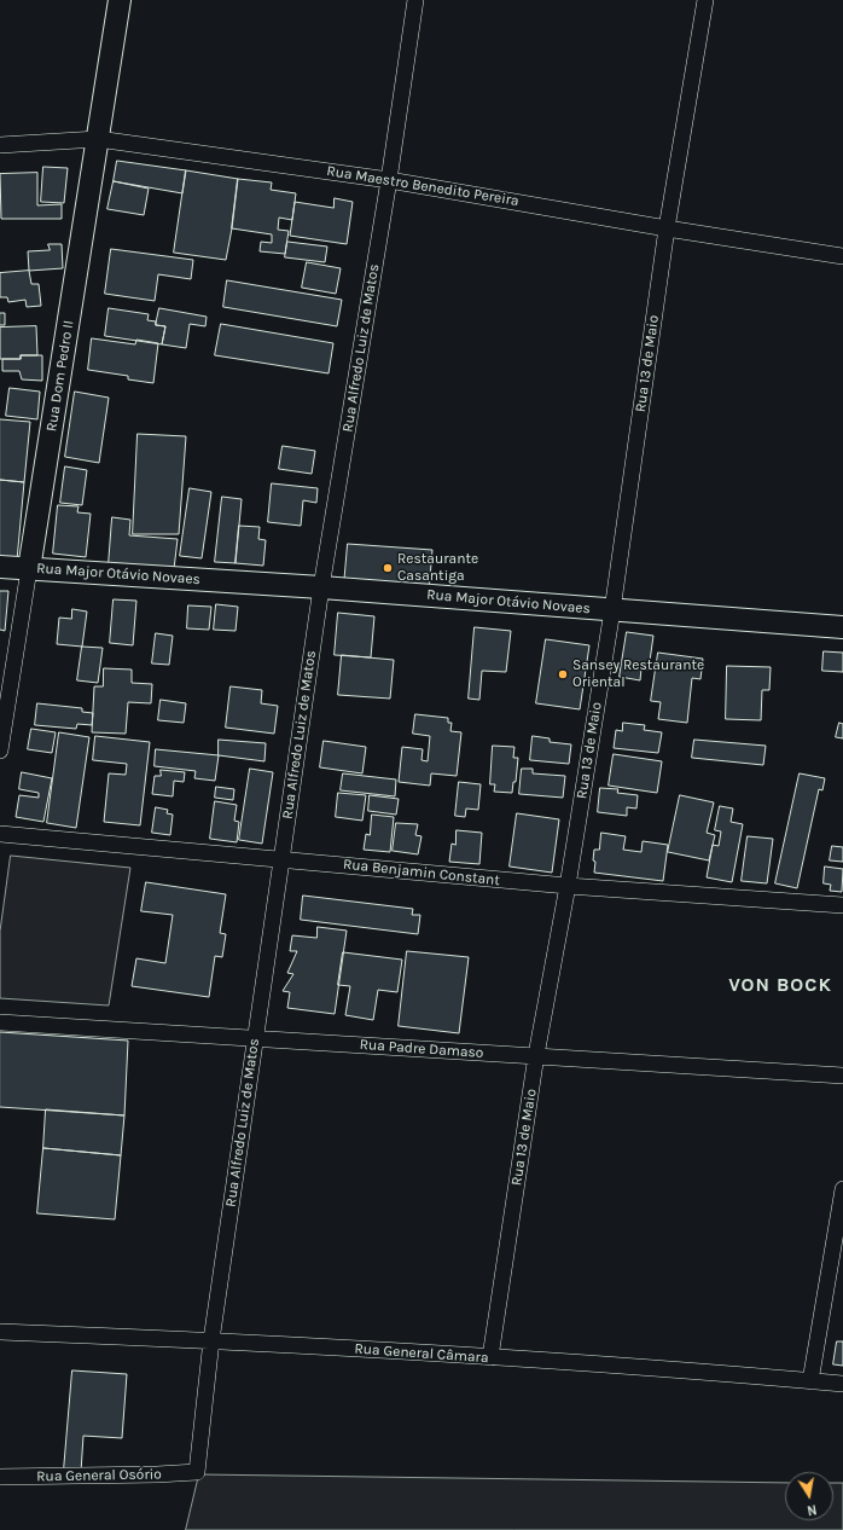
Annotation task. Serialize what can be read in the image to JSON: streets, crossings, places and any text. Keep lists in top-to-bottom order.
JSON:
{
  "streets": {
    "main road": ["Rua Dom Pedro II", "Rua Major Otávio Novaes"],
    "street": [
      "Rua Maestro Benedito Pereira",
      "Rua Alfredo Luiz de Matos",
      "Rua 13 de Maio",
      "Rua Benjamin Constant",
      "Rua Padre Damaso",
      "Rua General Câmara",
      "Rua General Osório"
    ]
  },
  "crossings": [
    ["Rua Maestro Benedito Pereira", "Rua Alfredo Luiz de Matos"],
    ["Rua Maestro Benedito Pereira", "Rua 13 de Maio"],
    ["Rua Maestro Benedito Pereira", "Rua Dom Pedro II"],
    ["Rua Alfredo Luiz de Matos", "Rua Major Otávio Novaes"],
    ["Rua Alfredo Luiz de Matos", "Rua Benjamin Constant"],
    ["Rua Alfredo Luiz de Matos", "Rua Padre Damaso"],
    ["Rua Alfredo Luiz de Matos", "Rua General Câmara"],
    ["Rua Alfredo Luiz de Matos", "Rua General Osório"],
    ["Rua 13 de Maio", "Rua Major Otávio Novaes"],
    ["Rua 13 de Maio", "Rua Benjamin Constant"],
    ["Rua 13 de Maio", "Rua Padre Damaso"],
    ["Rua 13 de Maio", "Rua General Câmara"],
    ["Rua Dom Pedro II", "Rua Major Otávio Novaes"]
  ],
  "districts": ["VON BOCK"],
  "places": ["Restaurante Casantiga", "Sansey Restaurante Oriental"],
  "north": "bottom"
}
